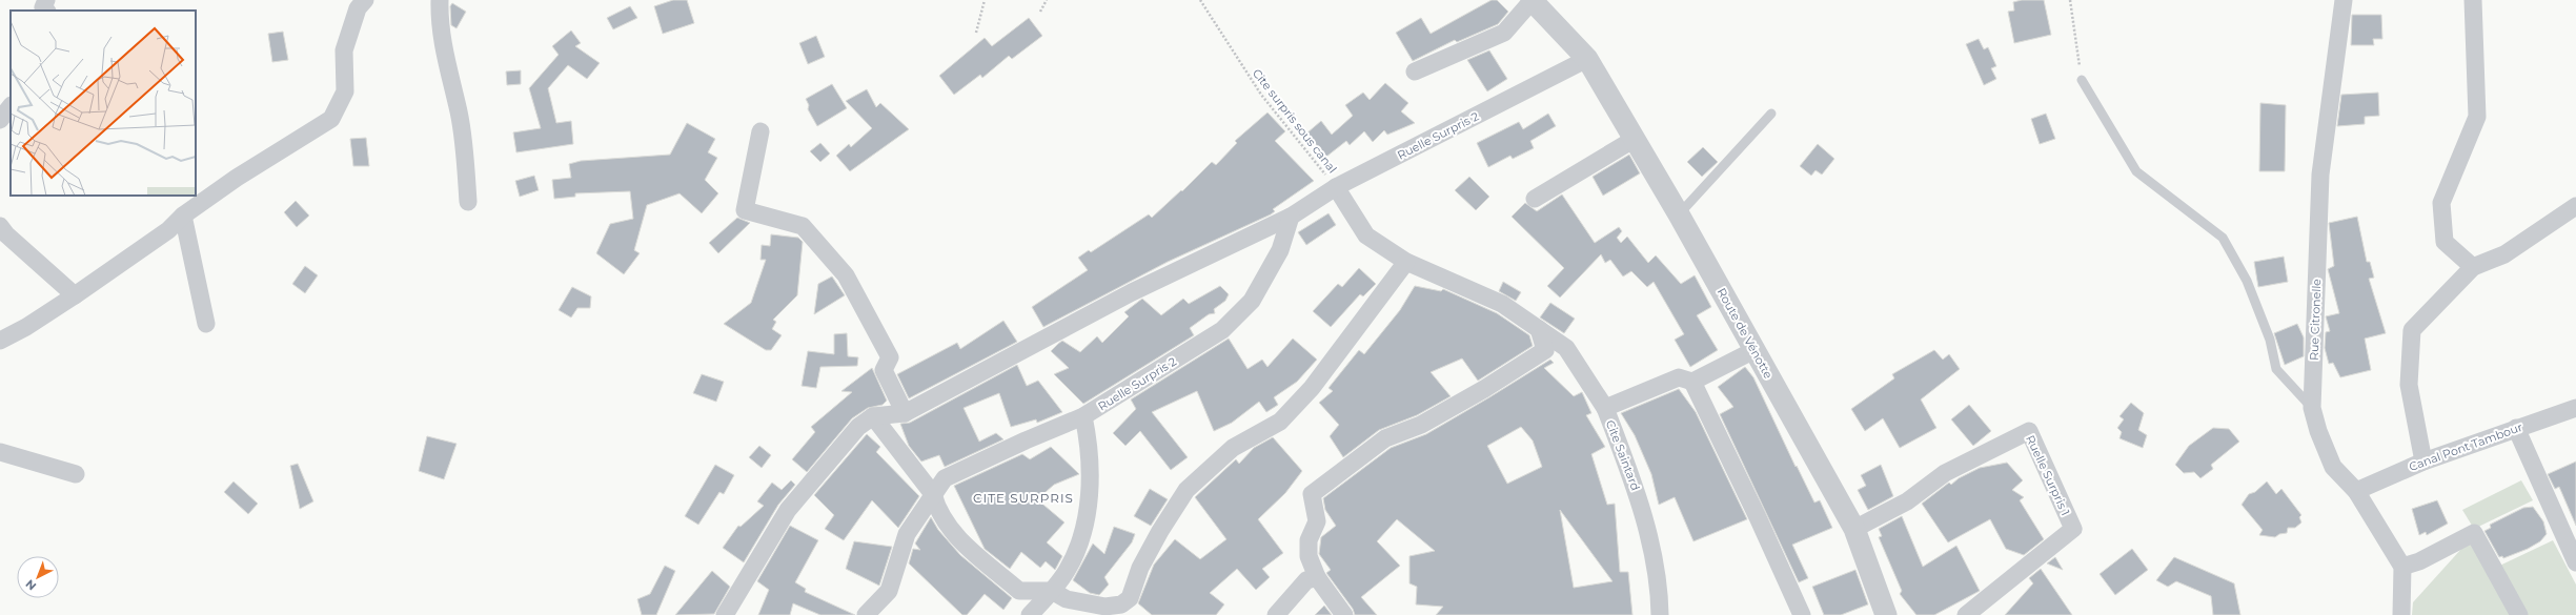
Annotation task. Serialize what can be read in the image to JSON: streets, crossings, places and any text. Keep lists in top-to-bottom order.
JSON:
{
  "streets": {
    "street": [
      "Ruelle Surpris 2",
      "Rue Citronelle",
      "Route de Vénotte",
      "Canal Pont Tambour",
      "Cite Saintard",
      "Ruelle Surpris 1"
    ],
    "path": ["Cite surpris sous canal"]
  },
  "crossings": [
    ["Cite surpris sous canal", "Ruelle Surpris 2"],
    ["Ruelle Surpris 2", "Route de Vénotte"],
    ["Rue Citronelle", "Canal Pont Tambour"],
    ["Route de Vénotte", "Ruelle Surpris 1"]
  ],
  "districts": ["CITE SURPRIS"],
  "north": "bottom left"
}
